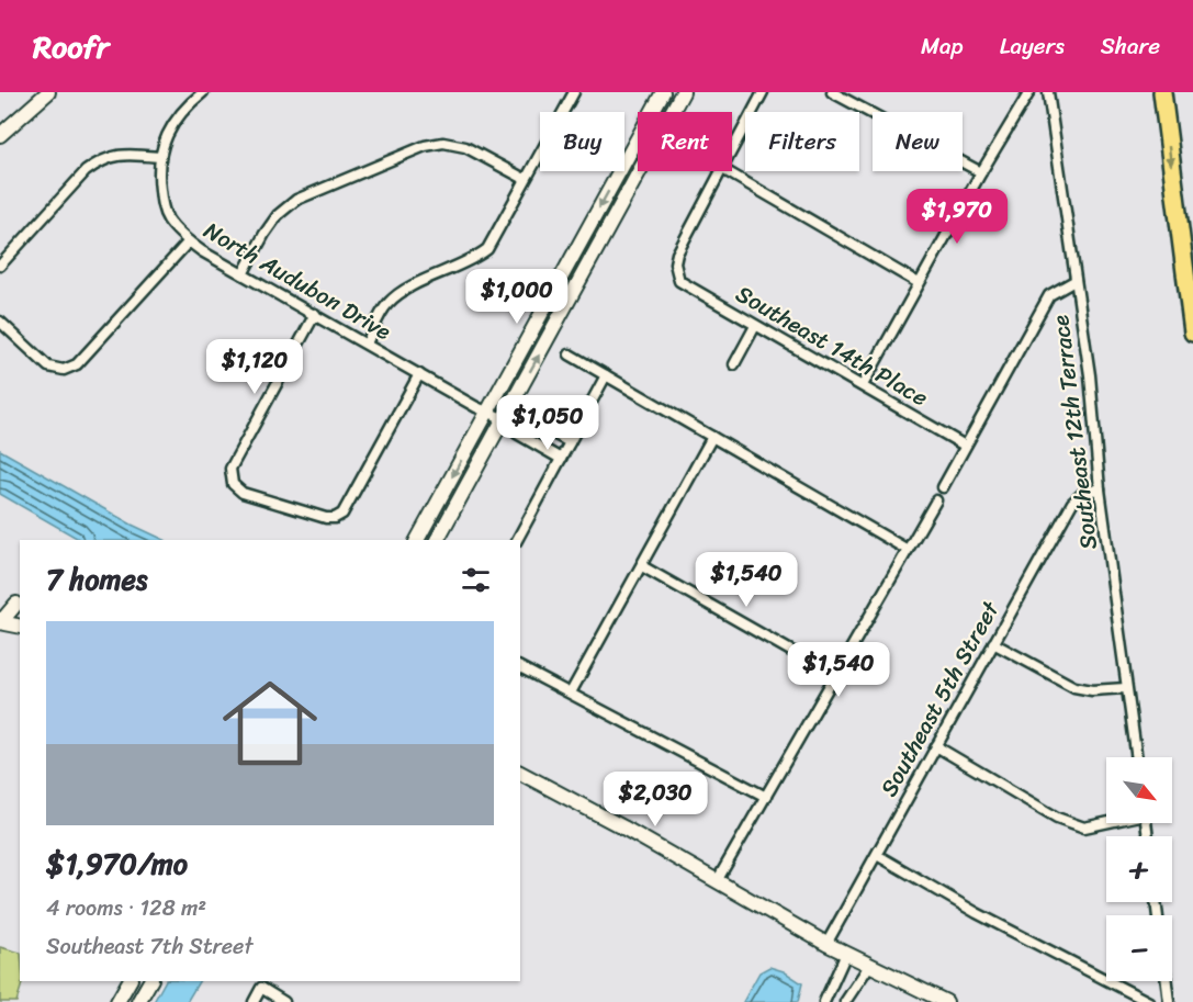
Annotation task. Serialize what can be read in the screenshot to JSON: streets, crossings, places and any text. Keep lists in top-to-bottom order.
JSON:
{
  "streets": {
    "street": [
      "North Audubon Drive",
      "Southeast 14th Place",
      "Southeast 12th Terrace",
      "Southeast 5th Street"
    ]
  },
  "crossings": [
    ["Southeast 12th Terrace", "Southeast 5th Street"]
  ],
  "north": "bottom right",
  "page": {
    "header": "Roofr",
    "nav": ["Map", "Layers", "Share"],
    "chip": [
      "Buy",
      "Rent",
      "Filters",
      "New"
    ],
    "price": [
      "$1,970",
      "$1,000",
      "$1,120",
      "$1,050",
      "$1,540",
      "$1,540",
      "$2,030"
    ],
    "heading": "7 homes",
    "list": [
      {
        "name": "$1,970/mo",
        "note": "4 rooms · 128 m² · Southeast 7th Street"
      }
    ],
    "map_buttons": ["+", "−"]
  }
}
